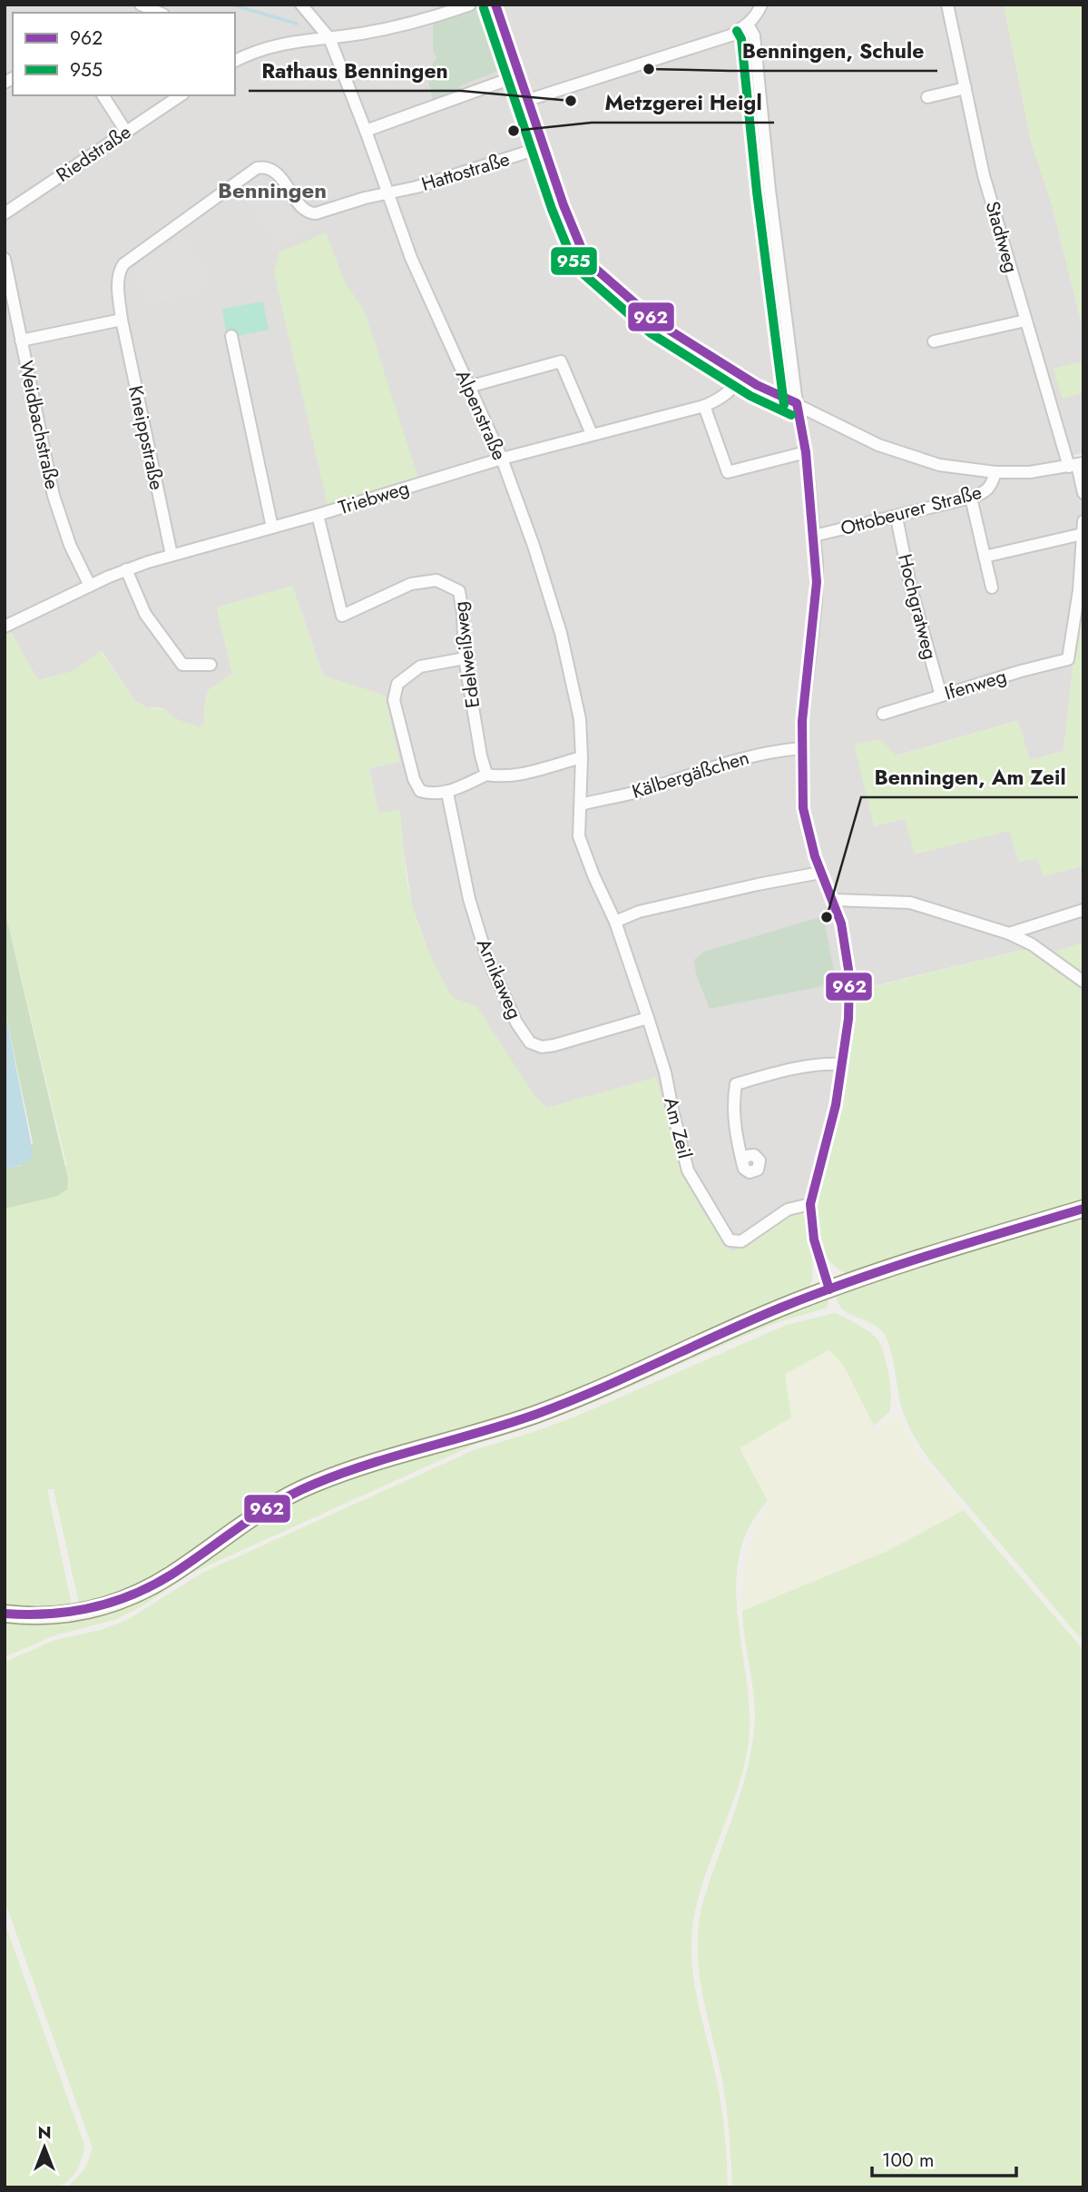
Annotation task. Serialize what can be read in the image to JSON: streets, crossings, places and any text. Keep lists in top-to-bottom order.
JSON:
{
  "streets": {
    "street": [
      "Riedstraße",
      "Hattostraße",
      "Stadtweg",
      "Alpenstraße",
      "Weidbachstraße",
      "Kneippstraße",
      "Triebweg",
      "Ottobeurer Straße",
      "Hochgratweg",
      "Edelweißweg",
      "Ifenweg",
      "Kälbergäßchen",
      "Arnikaweg",
      "Am Zeil"
    ]
  },
  "crossings": [
    ["Hattostraße", "Alpenstraße"],
    ["Hattostraße", "Kneippstraße"],
    ["Alpenstraße", "Triebweg"],
    ["Alpenstraße", "Kälbergäßchen"],
    ["Alpenstraße", "Am Zeil"],
    ["Weidbachstraße", "Triebweg"],
    ["Kneippstraße", "Triebweg"],
    ["Triebweg", "Edelweißweg"],
    ["Ottobeurer Straße", "Hochgratweg"],
    ["Hochgratweg", "Ifenweg"],
    ["Kälbergäßchen", "Am Zeil"],
    ["Arnikaweg", "Am Zeil"]
  ],
  "districts": ["Benningen"],
  "places": [
    "Benningen, Schule",
    "Rathaus Benningen",
    "Metzgerei Heigl",
    "Benningen, Am Zeil"
  ],
  "lines": ["transit line 962", "transit line 955"],
  "legend": ["962", "955"],
  "scale_bar": "100 m",
  "north": "top"
}
